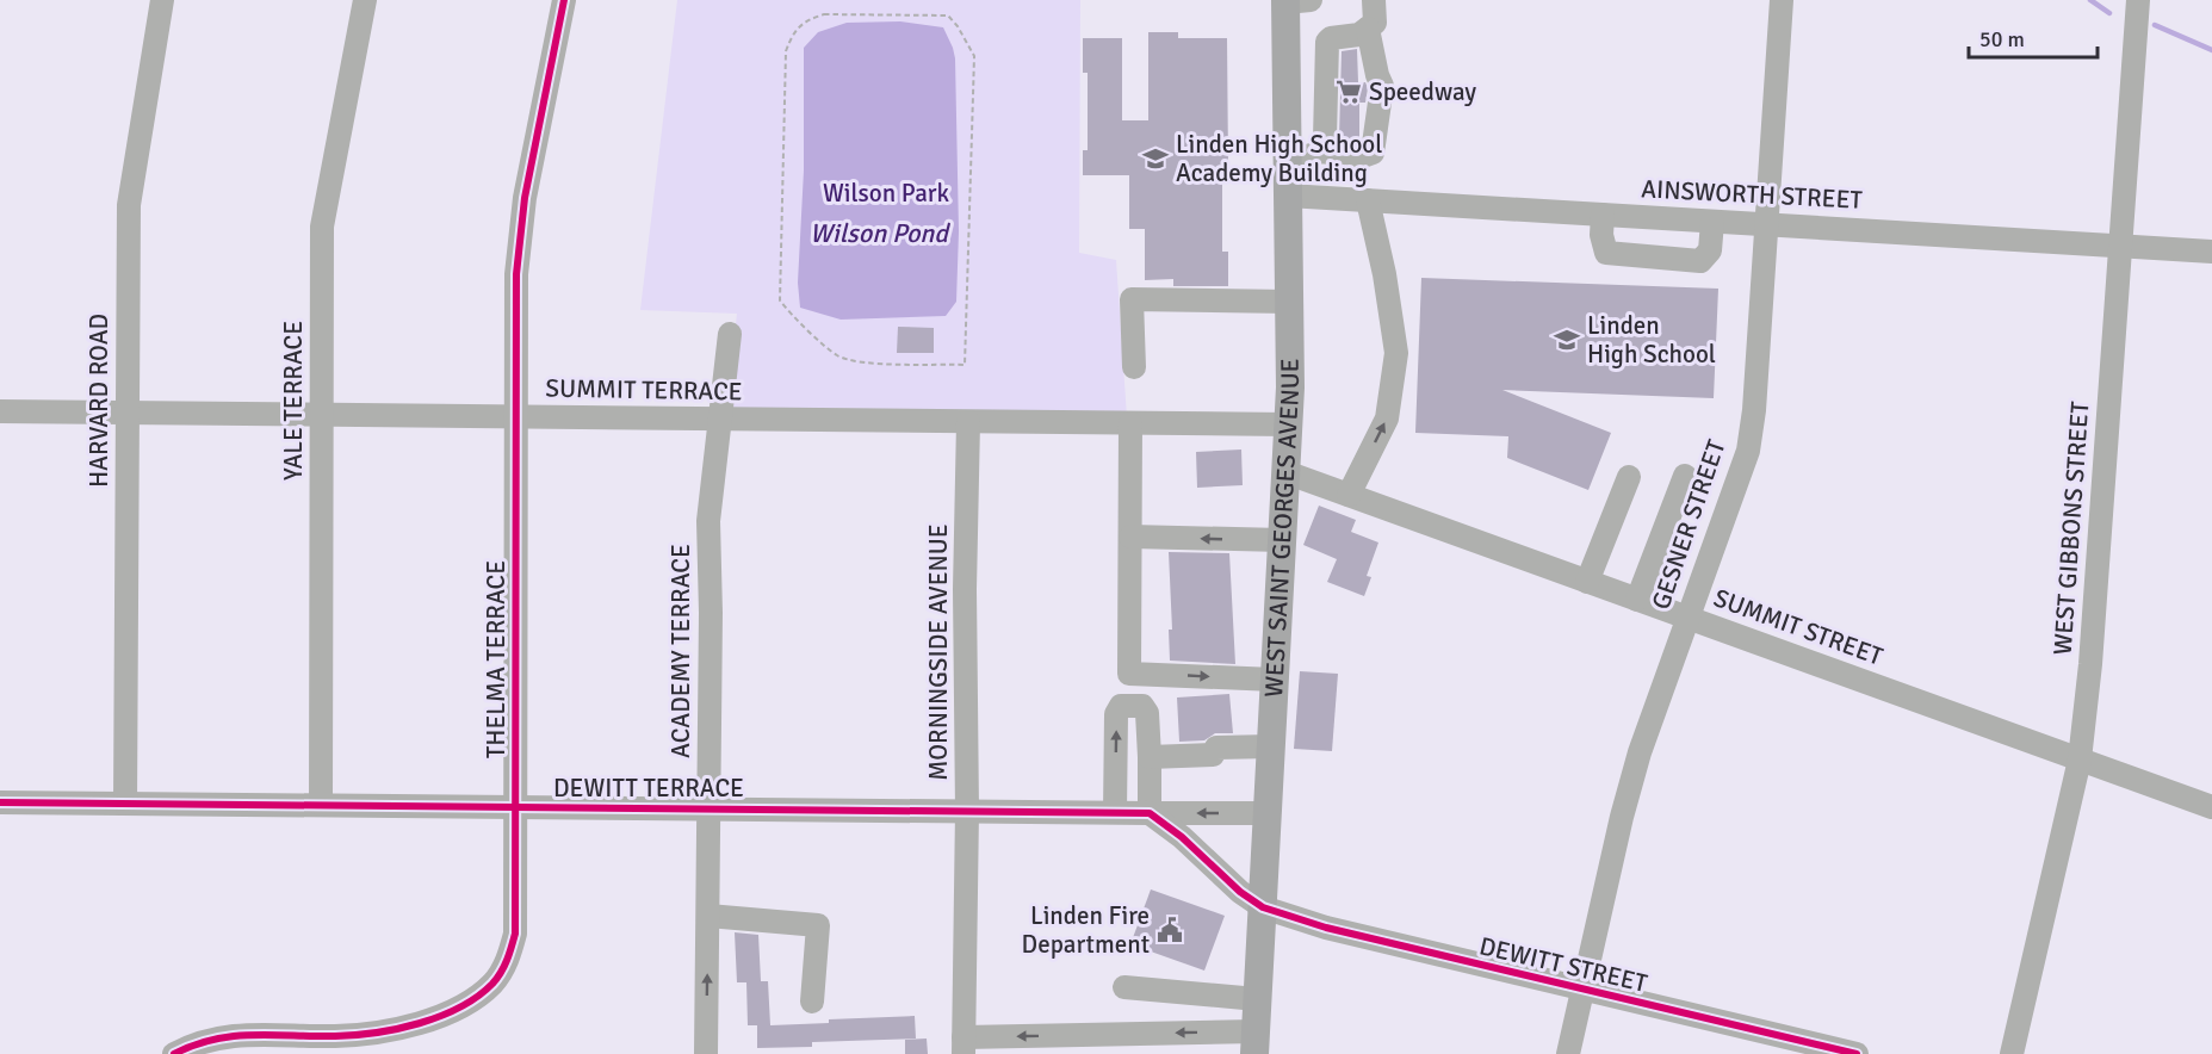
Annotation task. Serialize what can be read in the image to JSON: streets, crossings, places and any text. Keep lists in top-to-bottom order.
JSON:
{
  "streets": {
    "main road": ["WEST SAINT GEORGES AVENUE"],
    "street": [
      "AINSWORTH STREET",
      "SUMMIT TERRACE",
      "HARVARD ROAD",
      "YALE TERRACE",
      "GESNER STREET",
      "WEST GIBBONS STREET",
      "SUMMIT STREET",
      "ACADEMY TERRACE",
      "MORNINGSIDE AVENUE",
      "THELMA TERRACE",
      "DEWITT TERRACE",
      "DEWITT STREET"
    ]
  },
  "crossings": [
    ["AINSWORTH STREET", "GESNER STREET"],
    ["AINSWORTH STREET", "WEST SAINT GEORGES AVENUE"],
    ["AINSWORTH STREET", "WEST GIBBONS STREET"],
    ["SUMMIT TERRACE", "HARVARD ROAD"],
    ["SUMMIT TERRACE", "YALE TERRACE"],
    ["SUMMIT TERRACE", "WEST SAINT GEORGES AVENUE"],
    ["SUMMIT TERRACE", "ACADEMY TERRACE"],
    ["SUMMIT TERRACE", "MORNINGSIDE AVENUE"],
    ["SUMMIT TERRACE", "THELMA TERRACE"],
    ["HARVARD ROAD", "DEWITT TERRACE"],
    ["YALE TERRACE", "DEWITT TERRACE"],
    ["GESNER STREET", "SUMMIT STREET"],
    ["GESNER STREET", "DEWITT STREET"],
    ["WEST SAINT GEORGES AVENUE", "SUMMIT STREET"],
    ["WEST SAINT GEORGES AVENUE", "DEWITT TERRACE"],
    ["WEST SAINT GEORGES AVENUE", "DEWITT STREET"],
    ["WEST GIBBONS STREET", "SUMMIT STREET"],
    ["ACADEMY TERRACE", "DEWITT TERRACE"],
    ["MORNINGSIDE AVENUE", "DEWITT TERRACE"],
    ["THELMA TERRACE", "DEWITT TERRACE"]
  ],
  "water": ["Wilson Pond"],
  "parks": ["Wilson Park"],
  "places": {
    "supermarket": ["Speedway"],
    "school or university": ["Linden High School Academy Building", "Linden High School"],
    "public building": ["Linden Fire Department"]
  },
  "scale_bar": "50 m"
}
